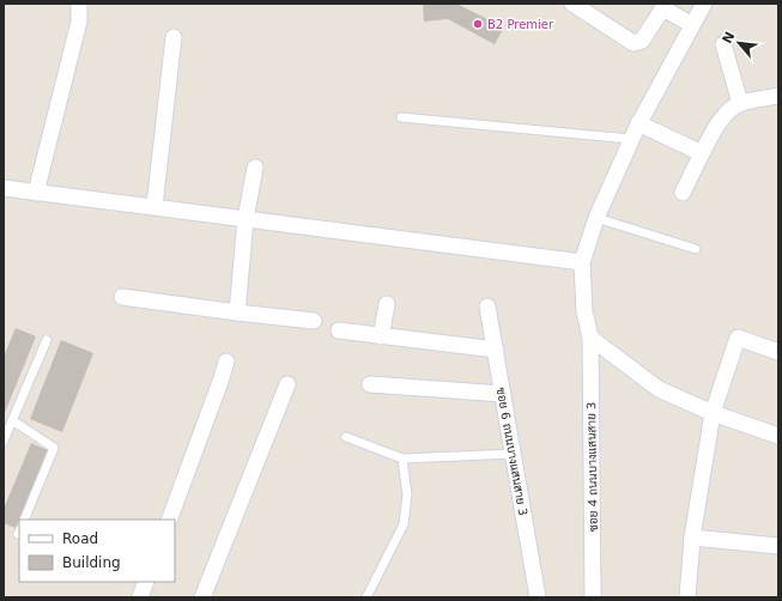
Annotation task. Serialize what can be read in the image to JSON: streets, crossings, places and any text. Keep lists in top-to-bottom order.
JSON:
{
  "streets": {
    "street": ["ซอย 6 ถนนบางแสนสาย 3", "ซอย 4 ถนนบางแสนสาย 3"]
  },
  "places": ["B2 Premier"],
  "legend": ["Road", "Building"],
  "north": "top left"
}
